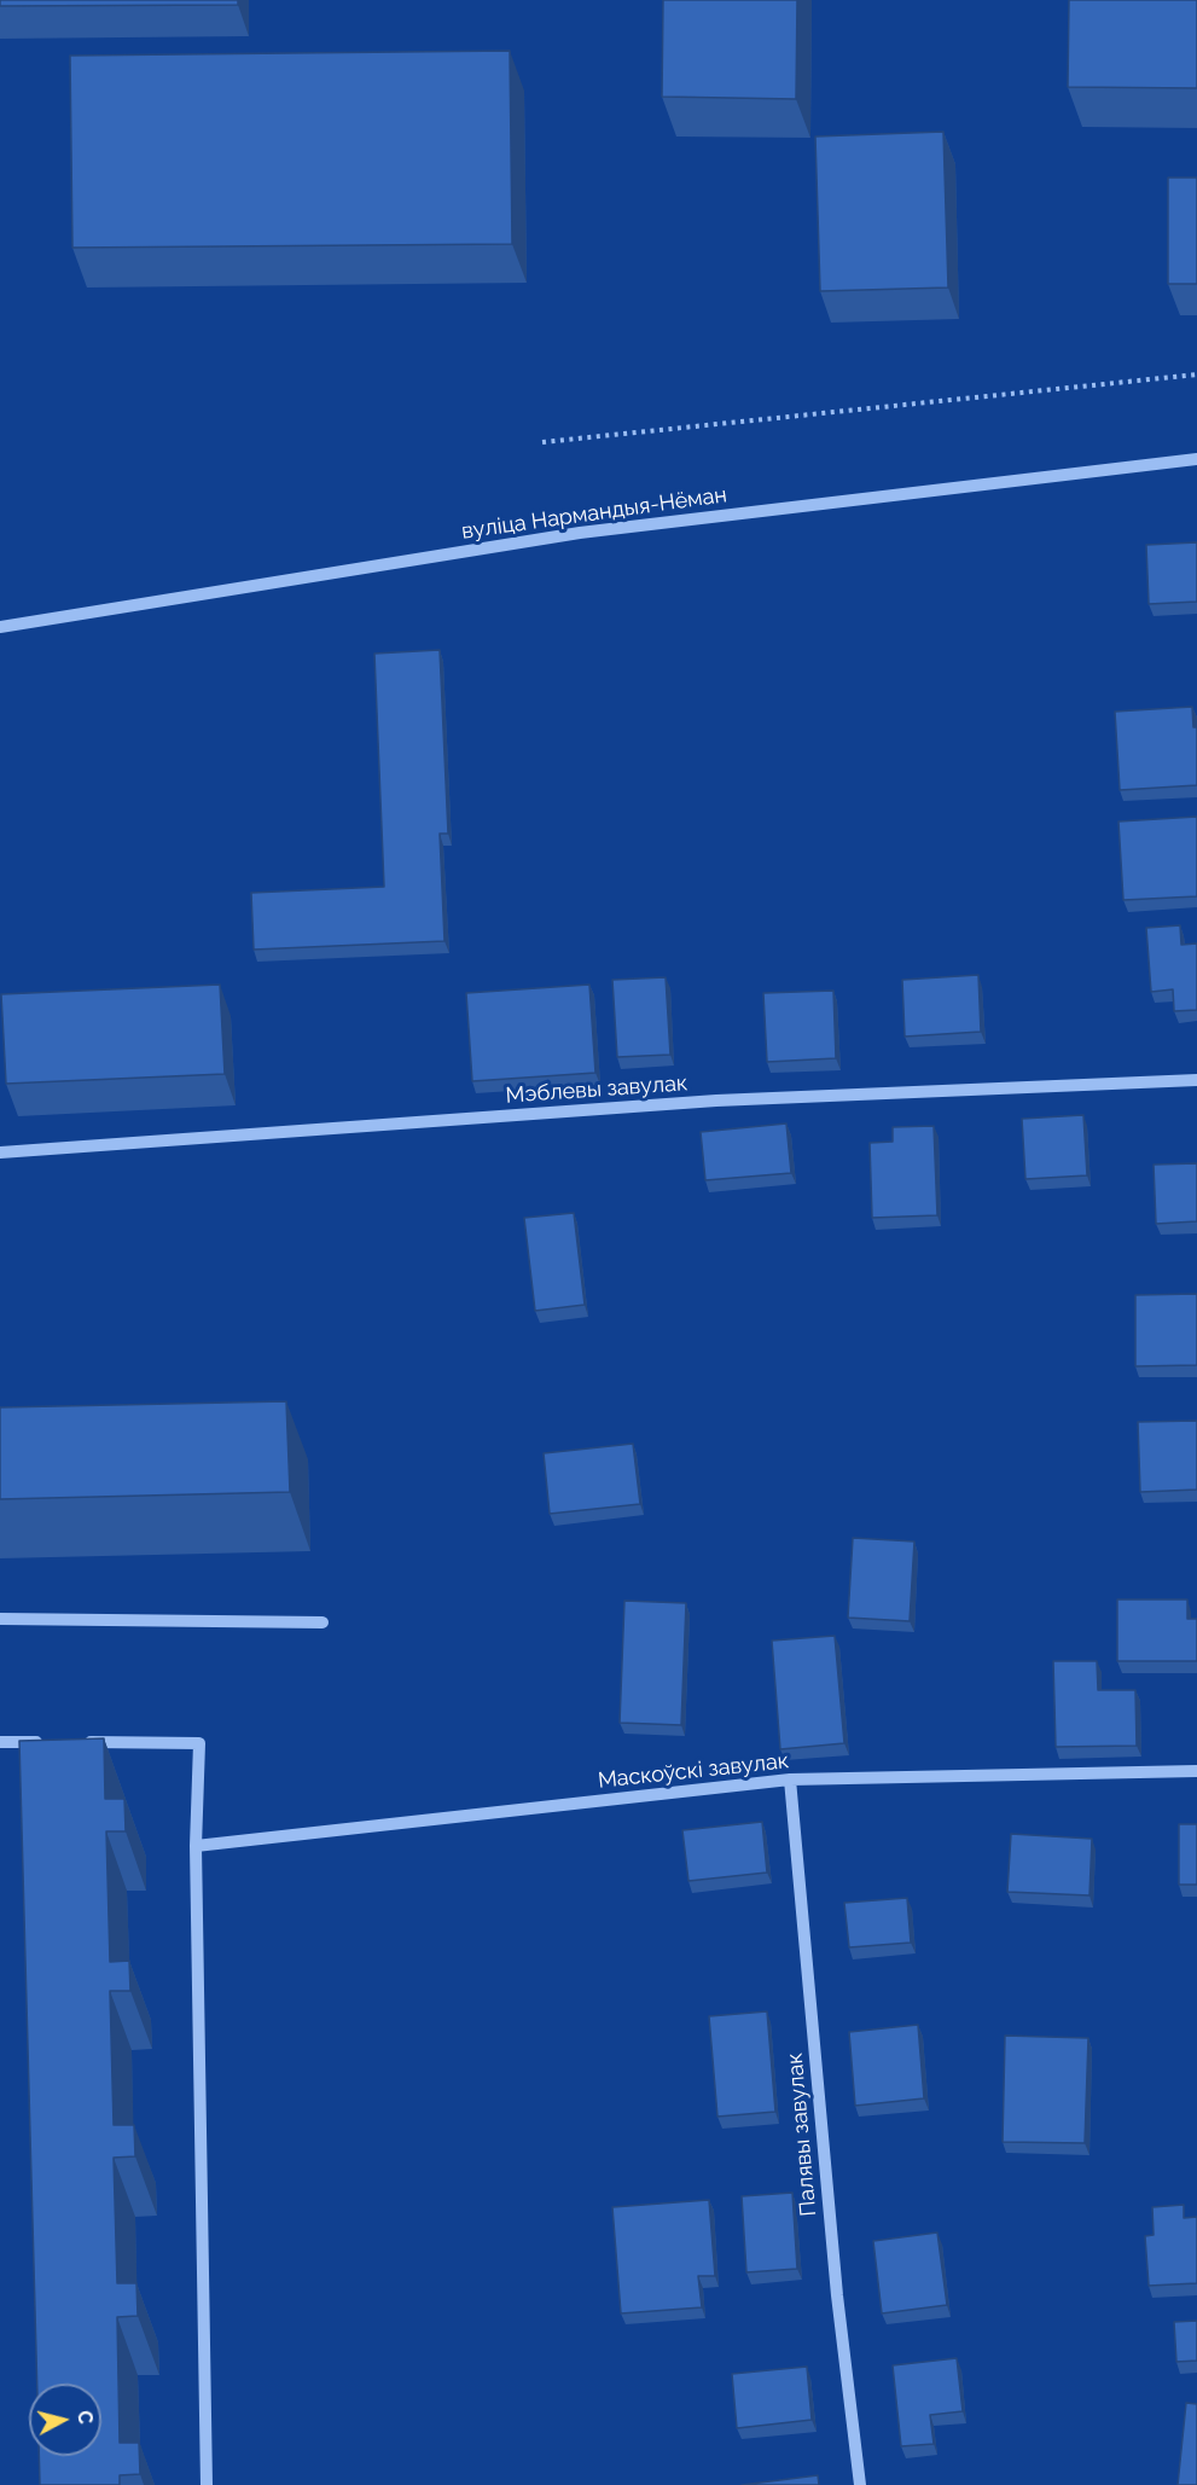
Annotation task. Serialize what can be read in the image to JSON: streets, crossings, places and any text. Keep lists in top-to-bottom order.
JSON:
{
  "streets": {
    "street": [
      "вуліца Нармандыя-Нёман",
      "Мэблевы завулак",
      "Маскоўскі завулак",
      "Палявы завулак"
    ]
  },
  "crossings": [
    ["Маскоўскі завулак", "Палявы завулак"]
  ],
  "north": "right"
}
